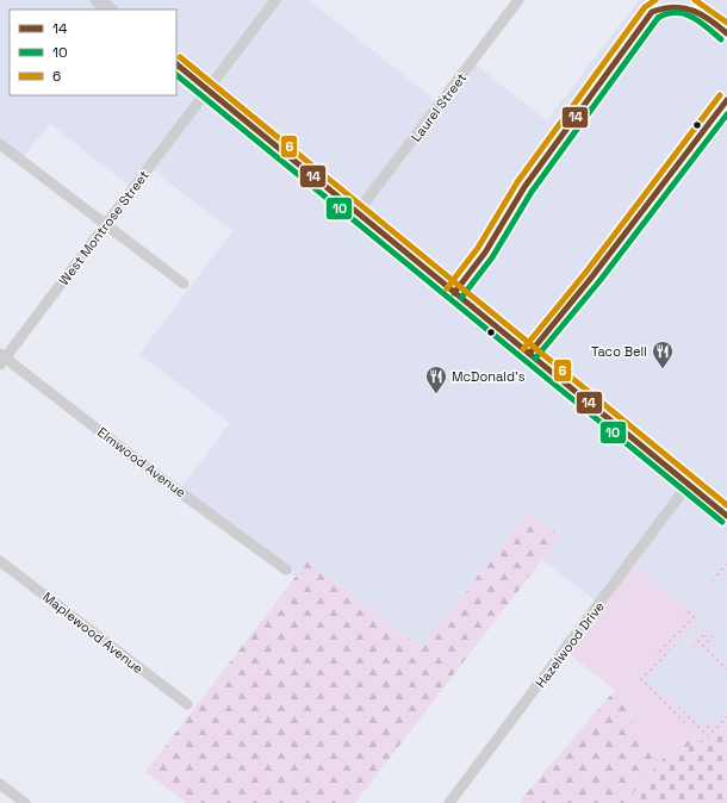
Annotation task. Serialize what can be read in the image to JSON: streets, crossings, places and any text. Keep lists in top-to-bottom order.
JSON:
{
  "streets": {
    "street": [
      "Laurel Street",
      "West Montrose Street",
      "Elmwood Avenue",
      "Maplewood Avenue",
      "Hazelwood Drive"
    ]
  },
  "crossings": [
    ["West Montrose Street", "Elmwood Avenue"]
  ],
  "places": {
    "restaurant": ["Taco Bell", "McDonald's"]
  },
  "lines": ["transit line 6", "transit line 14", "transit line 10"],
  "legend": ["14", "10", "6"]
}
